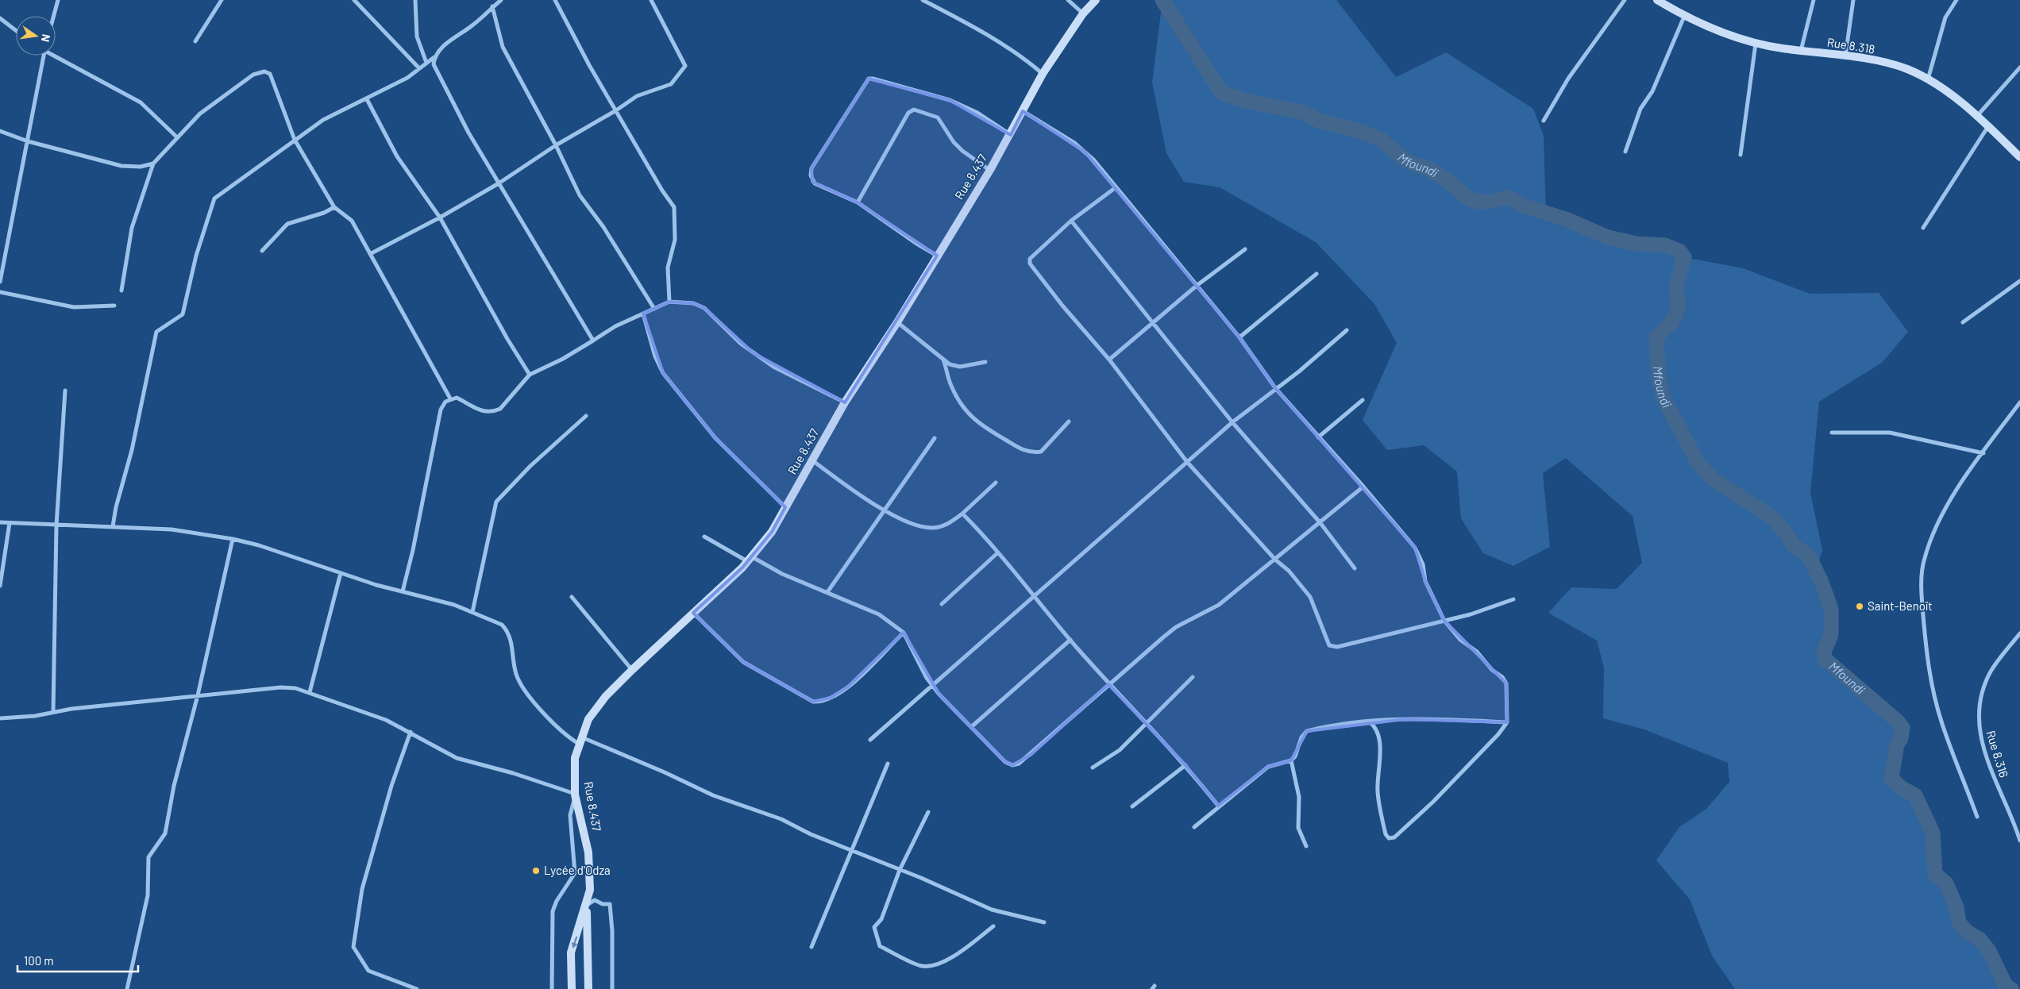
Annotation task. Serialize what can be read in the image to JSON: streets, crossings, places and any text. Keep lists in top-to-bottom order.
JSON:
{
  "streets": {
    "main road": ["Rue 8.318", "Rue 8.437"],
    "street": ["Rue 8.316"]
  },
  "water": ["Mfoundi"],
  "places": ["Saint-Benoît", "Lycée d'Odza"],
  "scale_bar": "100 m",
  "north": "right"
}
